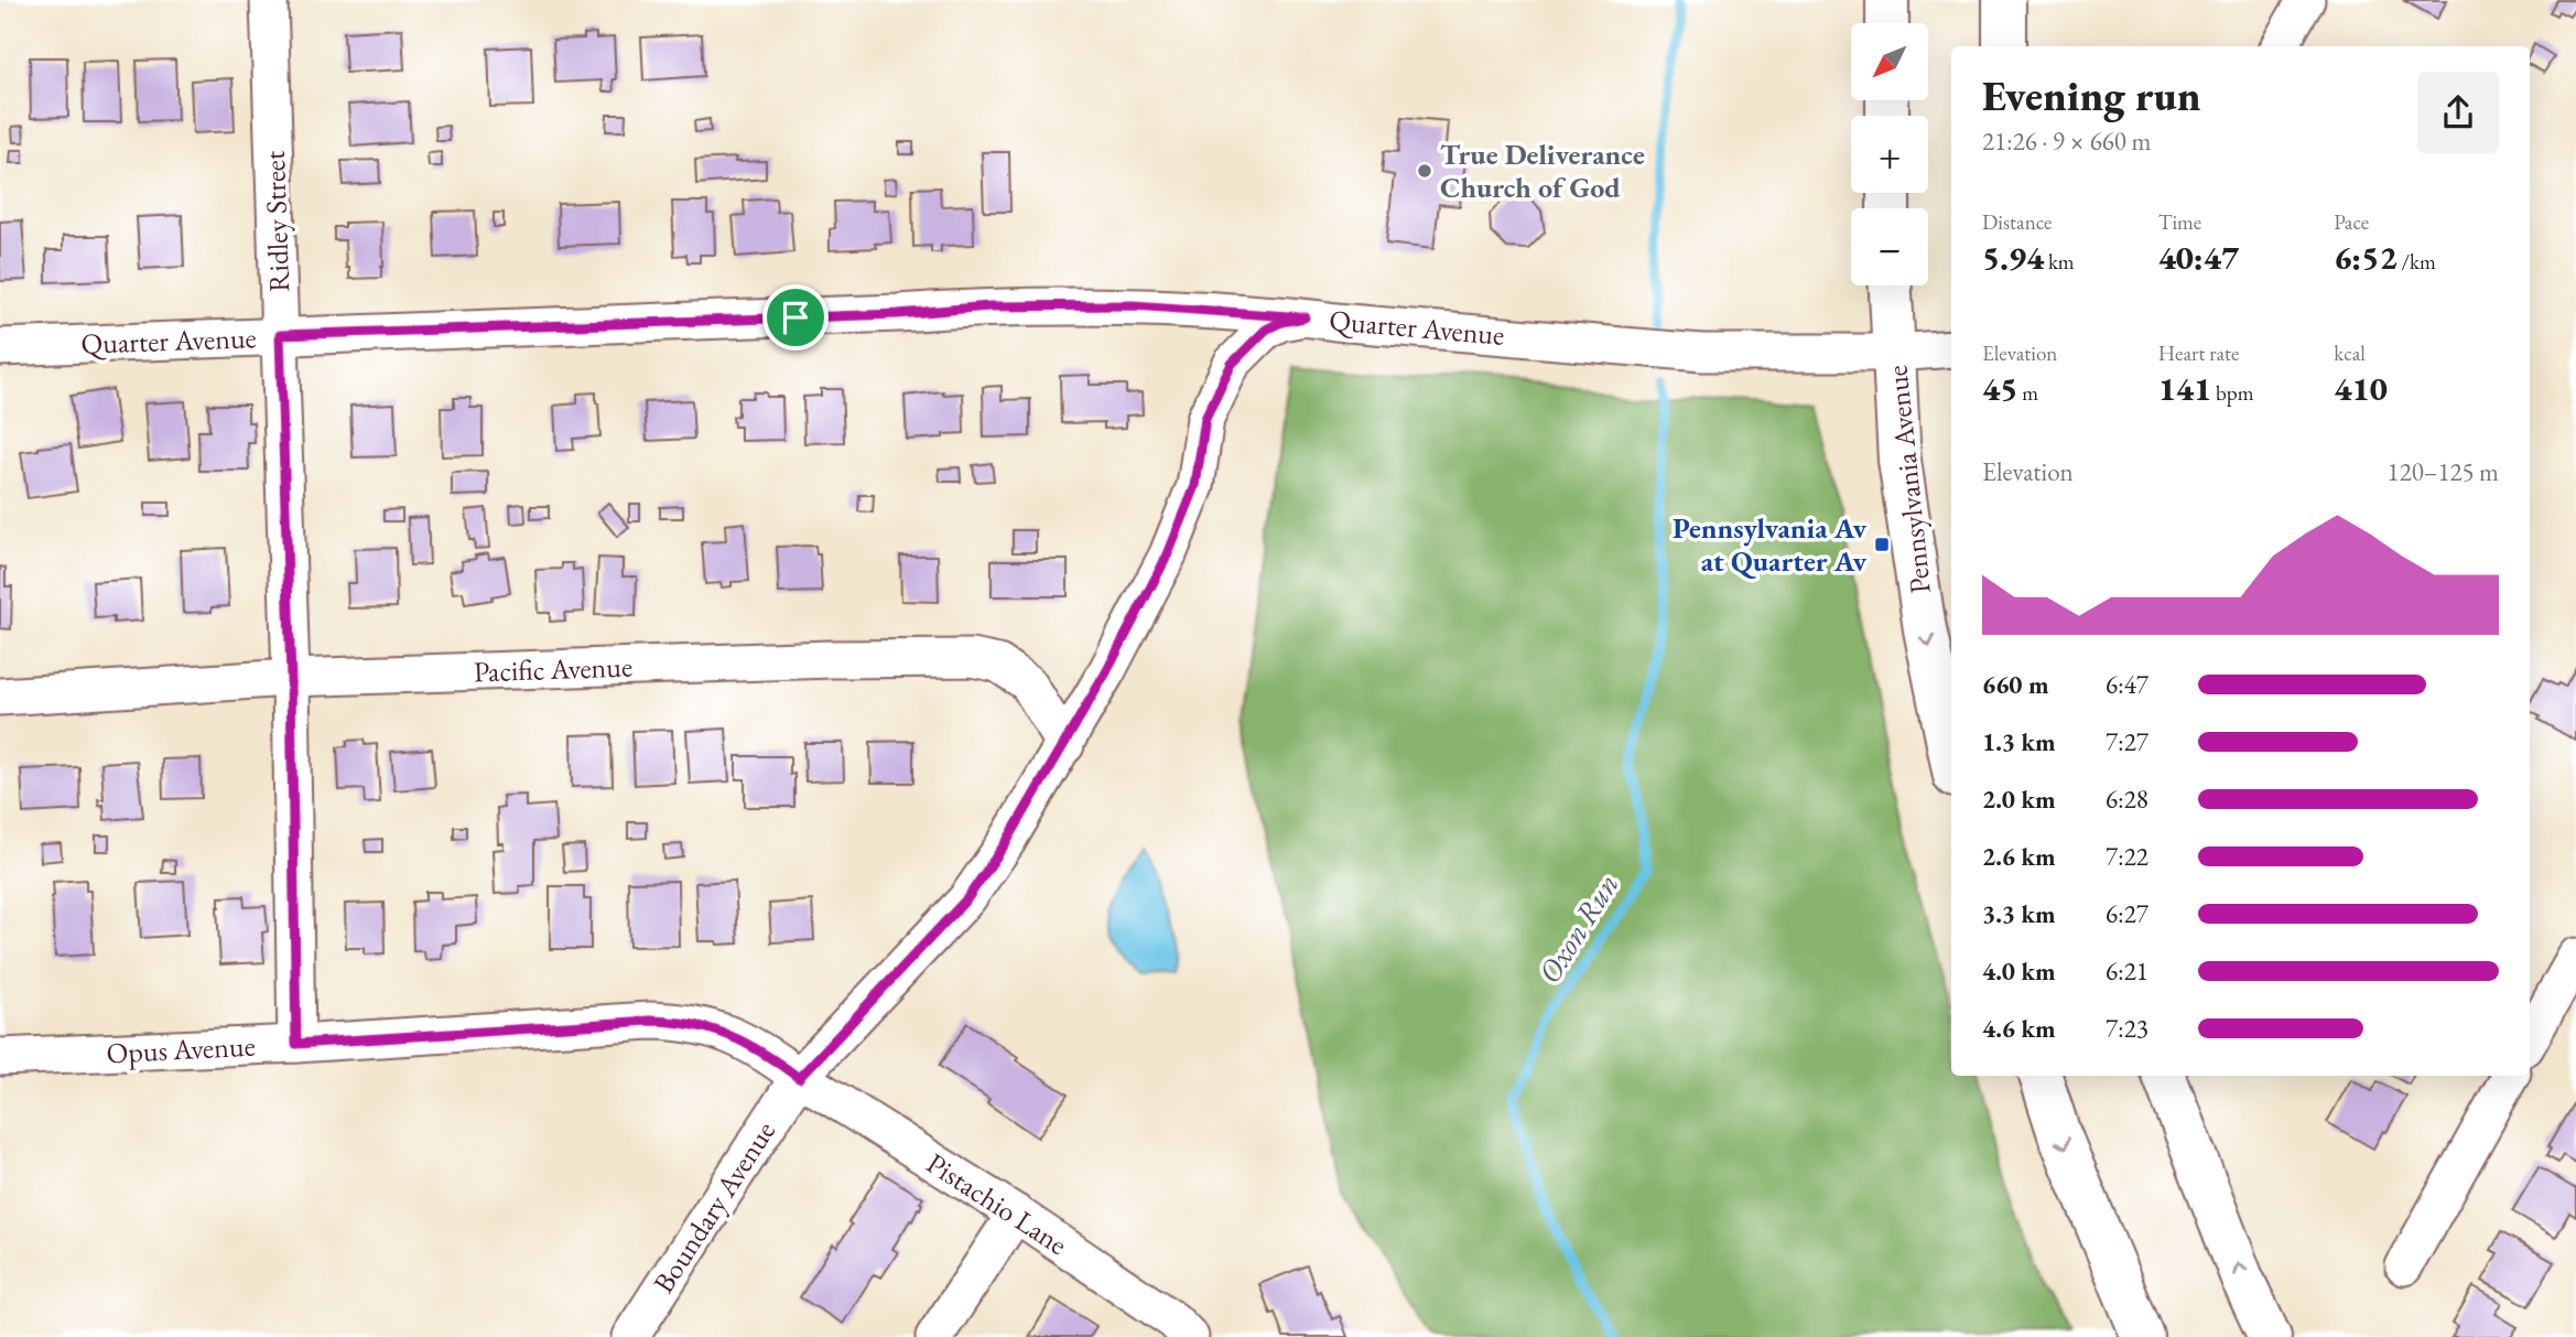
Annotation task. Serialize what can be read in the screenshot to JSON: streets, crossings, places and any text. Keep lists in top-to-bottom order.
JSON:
{
  "streets": {
    "highway": ["Pennsylvania Avenue"],
    "street": [
      "Ridley Street",
      "Quarter Avenue",
      "Pacific Avenue",
      "Opus Avenue",
      "Pistachio Lane",
      "Boundary Avenue"
    ]
  },
  "crossings": [
    ["Ridley Street", "Quarter Avenue"],
    ["Ridley Street", "Pacific Avenue"],
    ["Ridley Street", "Opus Avenue"],
    ["Quarter Avenue", "Pennsylvania Avenue"],
    ["Opus Avenue", "Pistachio Lane"],
    ["Opus Avenue", "Boundary Avenue"],
    ["Pistachio Lane", "Boundary Avenue"]
  ],
  "one_way": ["Pennsylvania Avenue"],
  "water": ["Oxon Run"],
  "places": {
    "other": ["True Deliverance Church of God"],
    "transit": ["Pennsylvania Av at Quarter Av"]
  },
  "north": "bottom left",
  "page": {
    "map_buttons": ["+", "−"],
    "heading": ["Evening run", "21:26 · 9 × 660 m"],
    "stats": [
      ["Distance", "5.94 km"],
      ["Time", "40:47"],
      ["Pace", "6:52 /km"],
      ["Elevation", "45 m"],
      ["Heart rate", "141 bpm"],
      ["kcal", "410"]
    ],
    "chart": ["Elevation", "120–125 m"],
    "list": [
      {
        "name": "660 m",
        "note": "6:47"
      },
      {
        "name": "1.3 km",
        "note": "7:27"
      },
      {
        "name": "2.0 km",
        "note": "6:28"
      },
      {
        "name": "2.6 km",
        "note": "7:22"
      },
      {
        "name": "3.3 km",
        "note": "6:27"
      },
      {
        "name": "4.0 km",
        "note": "6:21"
      },
      {
        "name": "4.6 km",
        "note": "7:23"
      }
    ]
  }
}
